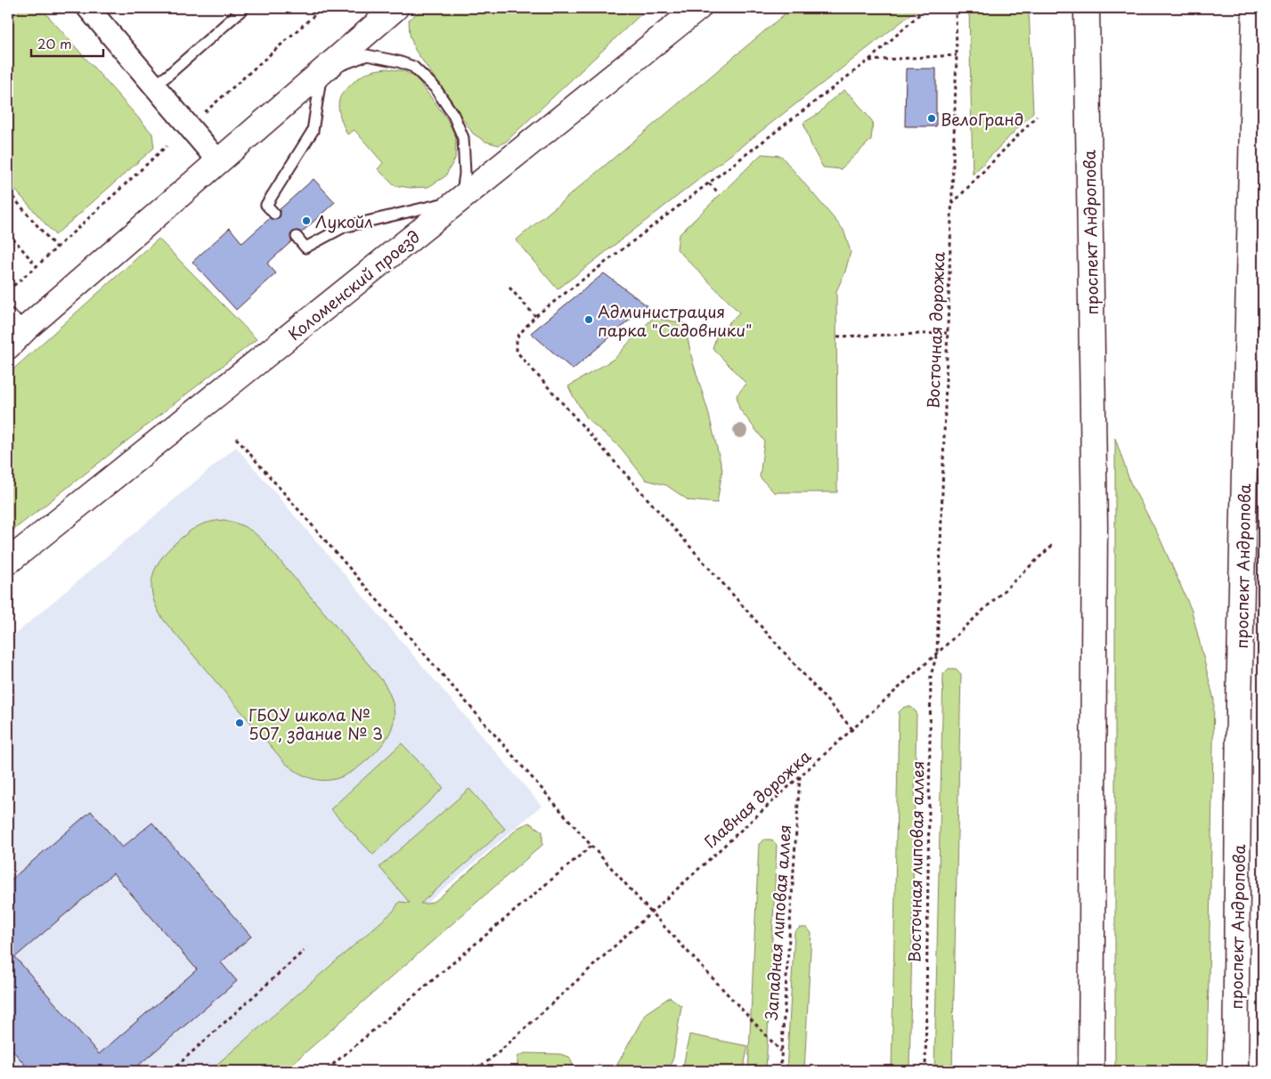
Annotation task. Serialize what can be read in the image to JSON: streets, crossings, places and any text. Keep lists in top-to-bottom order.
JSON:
{
  "streets": {
    "main road": ["проспект Андропова", "Коломенский проезд"],
    "path": [
      "Восточная дорожка",
      "Главная дорожка",
      "Восточная липовая аллея",
      "Западная липовая аллея"
    ]
  },
  "crossings": [
    ["Восточная дорожка", "Главная дорожка"],
    ["Восточная дорожка", "Восточная липовая аллея"],
    ["Главная дорожка", "Восточная липовая аллея"],
    ["Главная дорожка", "Западная липовая аллея"]
  ],
  "places": [
    "ВелоГранд",
    "Лукойл",
    "Администрация парка \"Садовники\"",
    "ГБОУ школа № 507, здание № 3"
  ],
  "scale_bar": "20 m"
}
